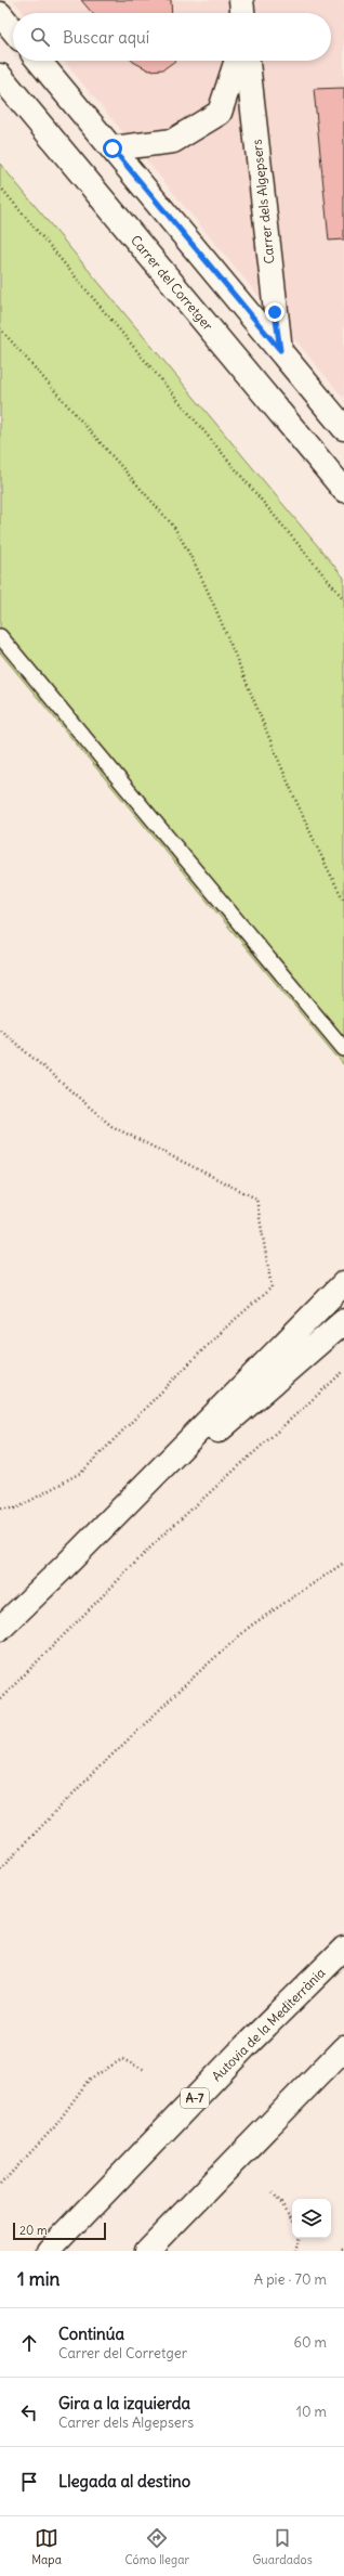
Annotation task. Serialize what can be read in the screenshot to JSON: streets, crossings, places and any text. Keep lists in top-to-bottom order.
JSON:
{
  "streets": {
    "main road": [
      "Carrer dels Algepsers",
      "Carrer del Corretger",
      "Autovia de la Mediterrània",
      "A-7"
    ]
  },
  "scale_bar": "20 m",
  "page": {
    "search": "Buscar aquí",
    "scale": "20 m",
    "heading": ["1 min", "A pie · 70 m"],
    "list": [
      ["Continúa", "Carrer del Corretger", "60 m"],
      ["Gira a la izquierda", "Carrer dels Algepsers", "10 m"],
      "Llegada al destino"
    ],
    "nav": ["Mapa", "Cómo llegar", "Guardados"]
  }
}
